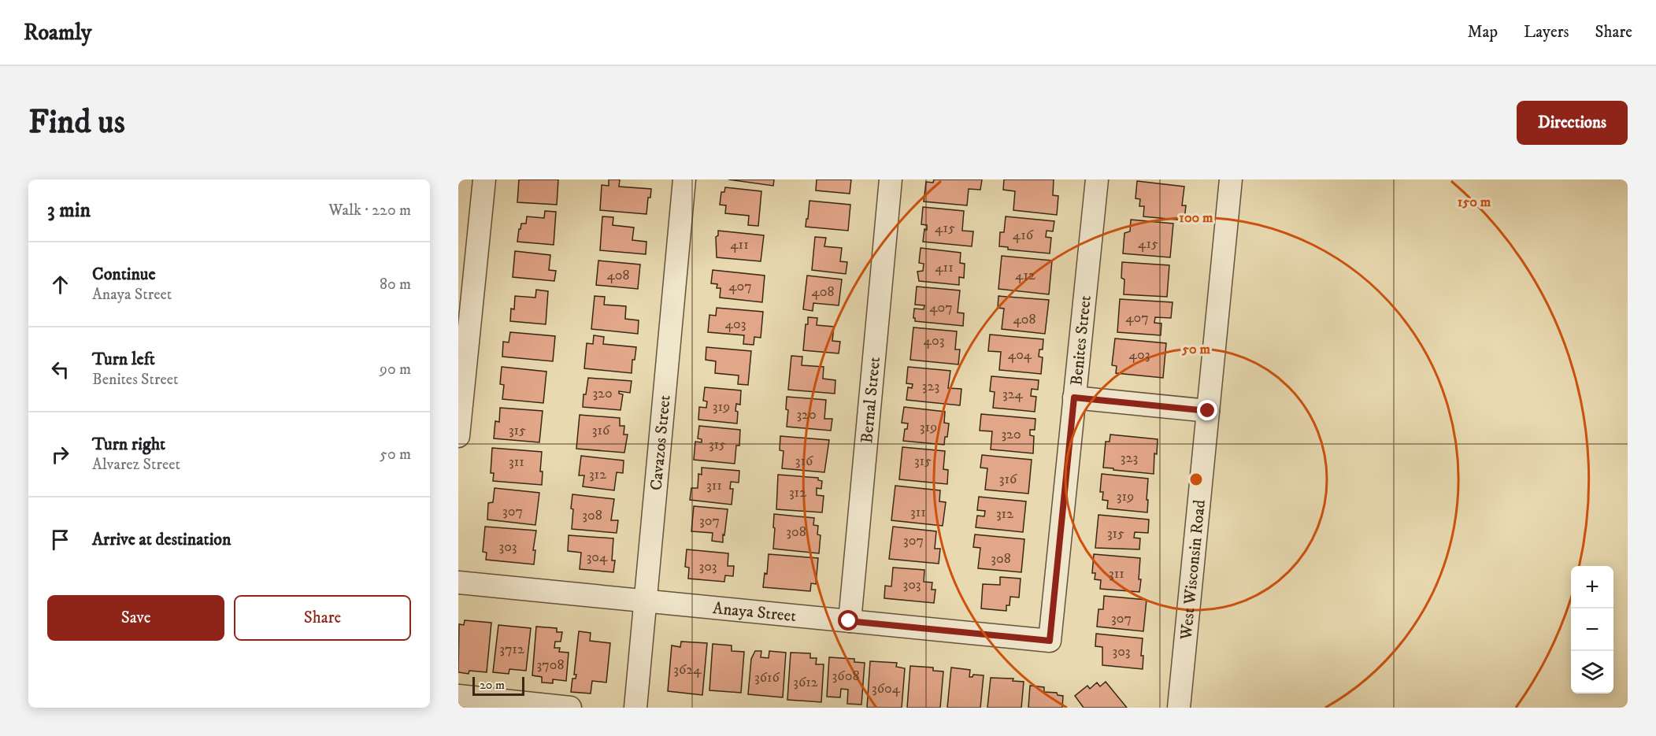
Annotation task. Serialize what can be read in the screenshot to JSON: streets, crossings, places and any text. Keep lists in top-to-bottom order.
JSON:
{
  "streets": {
    "street": [
      "Benites Street",
      "Bernal Street",
      "Cavazos Street",
      "West Wisconsin Road",
      "Anaya Street"
    ]
  },
  "crossings": [
    ["Benites Street", "Anaya Street"],
    ["Bernal Street", "Anaya Street"],
    ["Cavazos Street", "Anaya Street"]
  ],
  "house_numbers": [
    "415",
    "416",
    "415",
    "411",
    "411",
    "408",
    "412",
    "407",
    "408",
    "407",
    "407",
    "408",
    "403",
    "403",
    "404",
    "403",
    "323",
    "320",
    "324",
    "319",
    "320",
    "319",
    "315",
    "316",
    "320",
    "315",
    "323",
    "316",
    "315",
    "311",
    "312",
    "316",
    "311",
    "312",
    "319",
    "307",
    "311",
    "312",
    "308",
    "307",
    "308",
    "315",
    "307",
    "303",
    "304",
    "308",
    "303",
    "311",
    "303",
    "307",
    "3712",
    "303",
    "3708",
    "3624",
    "3608",
    "3616",
    "3612",
    "3604"
  ],
  "scale_bar": "20 m",
  "page": {
    "header": "Roamly",
    "nav": ["Map", "Layers", "Share"],
    "buttons": [
      "Directions",
      ["Save", "Share"]
    ],
    "title": "Find us",
    "heading": ["3 min", "Walk · 220 m"],
    "list": [
      ["Continue", "Anaya Street", "80 m"],
      ["Turn left", "Benites Street", "90 m"],
      ["Turn right", "Alvarez Street", "50 m"],
      "Arrive at destination"
    ],
    "map_buttons": ["+", "−"],
    "scale": "20 m"
  },
  "rings": ["150 m", "100 m", "50 m"]
}
